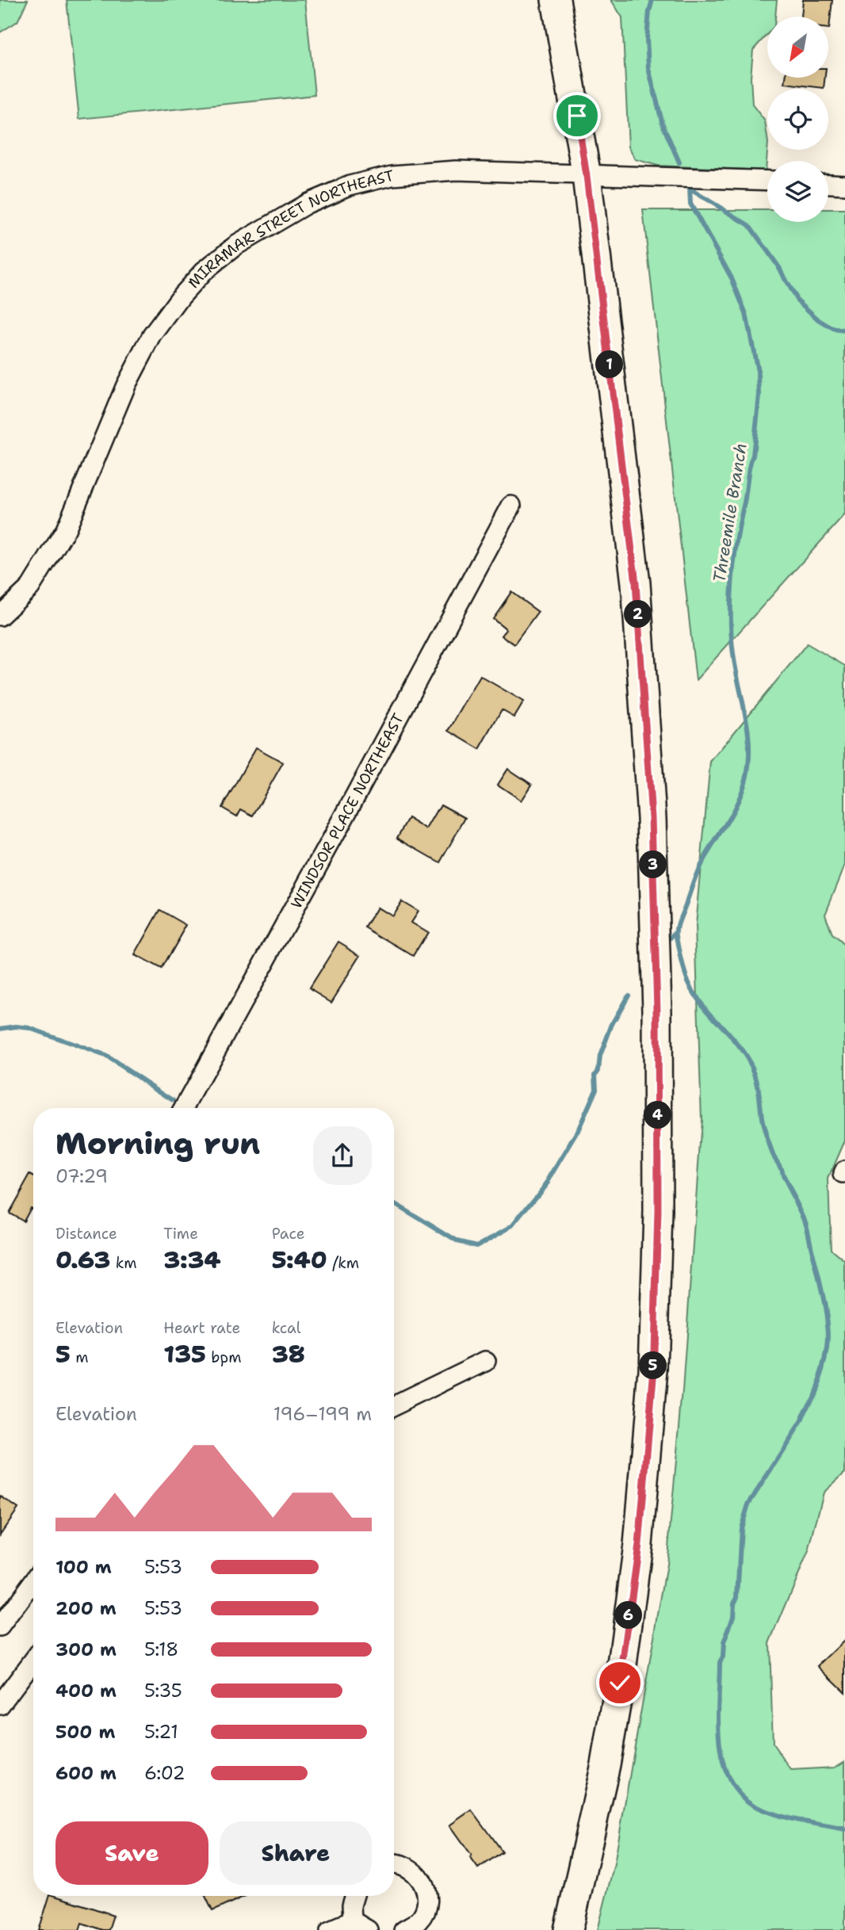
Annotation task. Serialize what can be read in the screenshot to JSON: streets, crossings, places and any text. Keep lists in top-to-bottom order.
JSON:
{
  "streets": {
    "street": ["MIRAMAR STREET NORTHEAST", "WINDSOR PLACE NORTHEAST"]
  },
  "water": ["Threemile Branch"],
  "north": "bottom left",
  "page": {
    "pins": [
      "1",
      "2",
      "3",
      "4",
      "5",
      "6"
    ],
    "heading": ["Morning run", "07:29"],
    "stats": [
      ["Distance", "0.63 km"],
      ["Time", "3:34"],
      ["Pace", "5:40 /km"],
      ["Elevation", "5 m"],
      ["Heart rate", "135 bpm"],
      ["kcal", "38"]
    ],
    "chart": ["Elevation", "196–199 m"],
    "list": [
      {
        "name": "100 m",
        "note": "5:53"
      },
      {
        "name": "200 m",
        "note": "5:53"
      },
      {
        "name": "300 m",
        "note": "5:18"
      },
      {
        "name": "400 m",
        "note": "5:35"
      },
      {
        "name": "500 m",
        "note": "5:21"
      },
      {
        "name": "600 m",
        "note": "6:02"
      }
    ],
    "buttons": ["Save", "Share"]
  }
}
